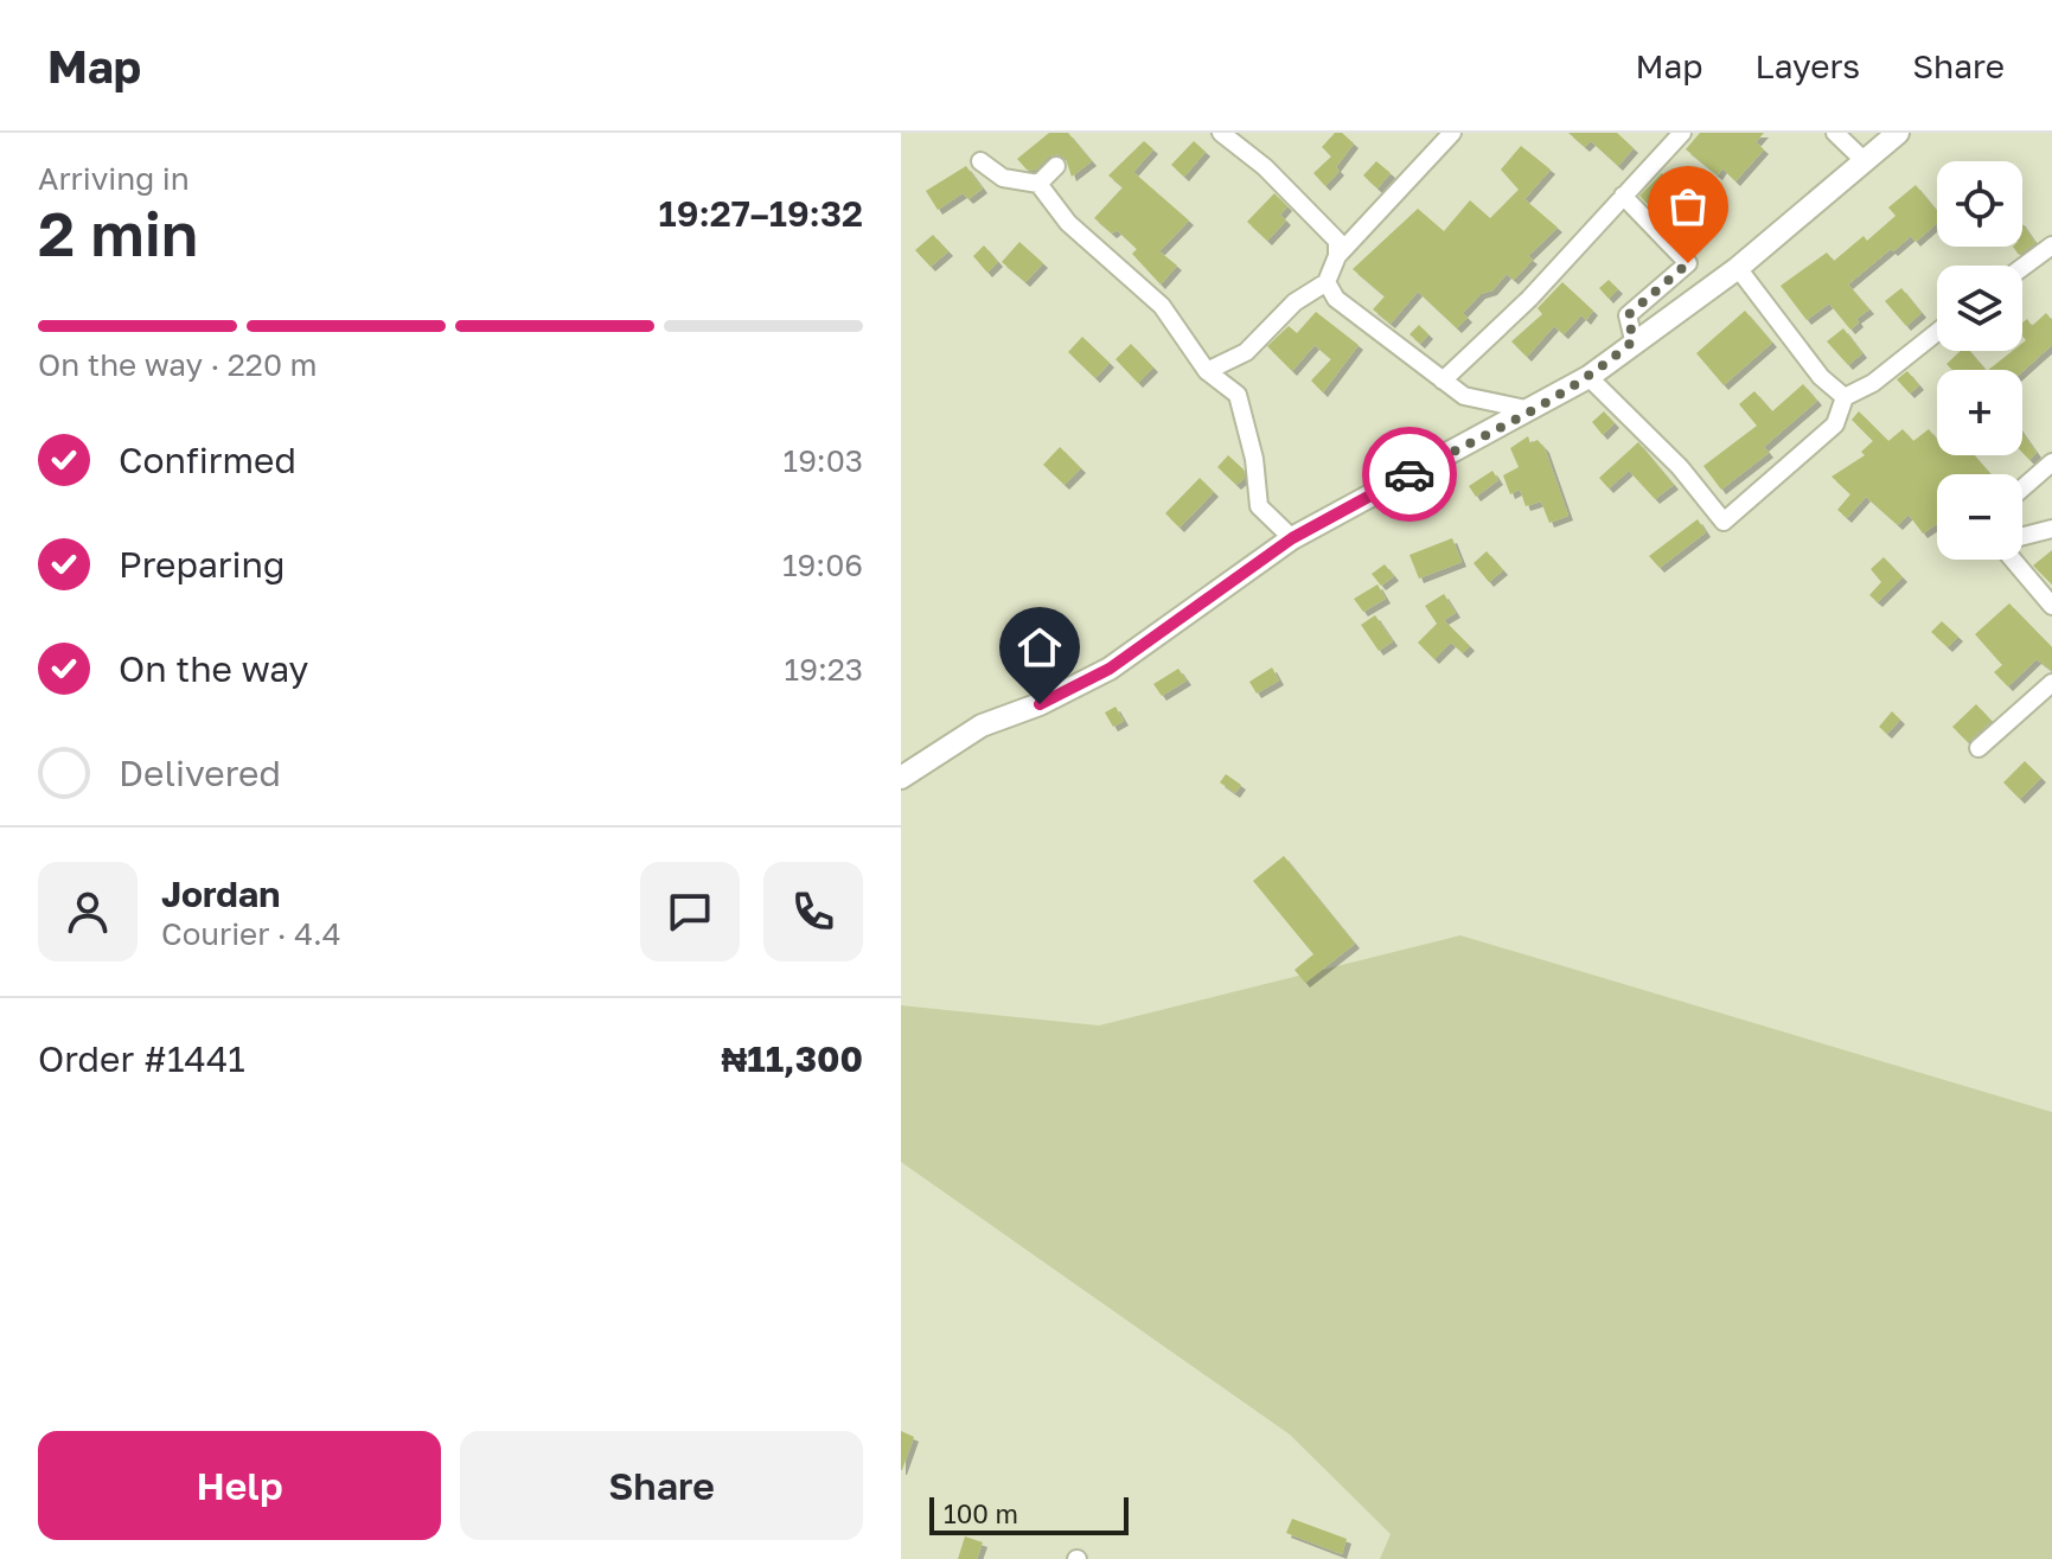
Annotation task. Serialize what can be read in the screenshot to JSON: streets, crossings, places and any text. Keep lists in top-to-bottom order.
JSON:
{
  "scale_bar": "100 m",
  "page": {
    "header": "Map",
    "nav": ["Map", "Layers", "Share"],
    "heading": ["2 min", "Arriving in", "19:27–19:32"],
    "panel": [
      "Jordan",
      "Courier · 4.4",
      "Order #1441",
      "₦11,300"
    ],
    "map_buttons": ["+", "−"],
    "bar": "On the way · 220 m",
    "list": [
      ["Confirmed", "19:03"],
      ["Preparing", "19:06"],
      ["On the way", "19:23"],
      "Delivered"
    ],
    "buttons": ["Help", "Share"],
    "scale": "100 m"
  }
}
